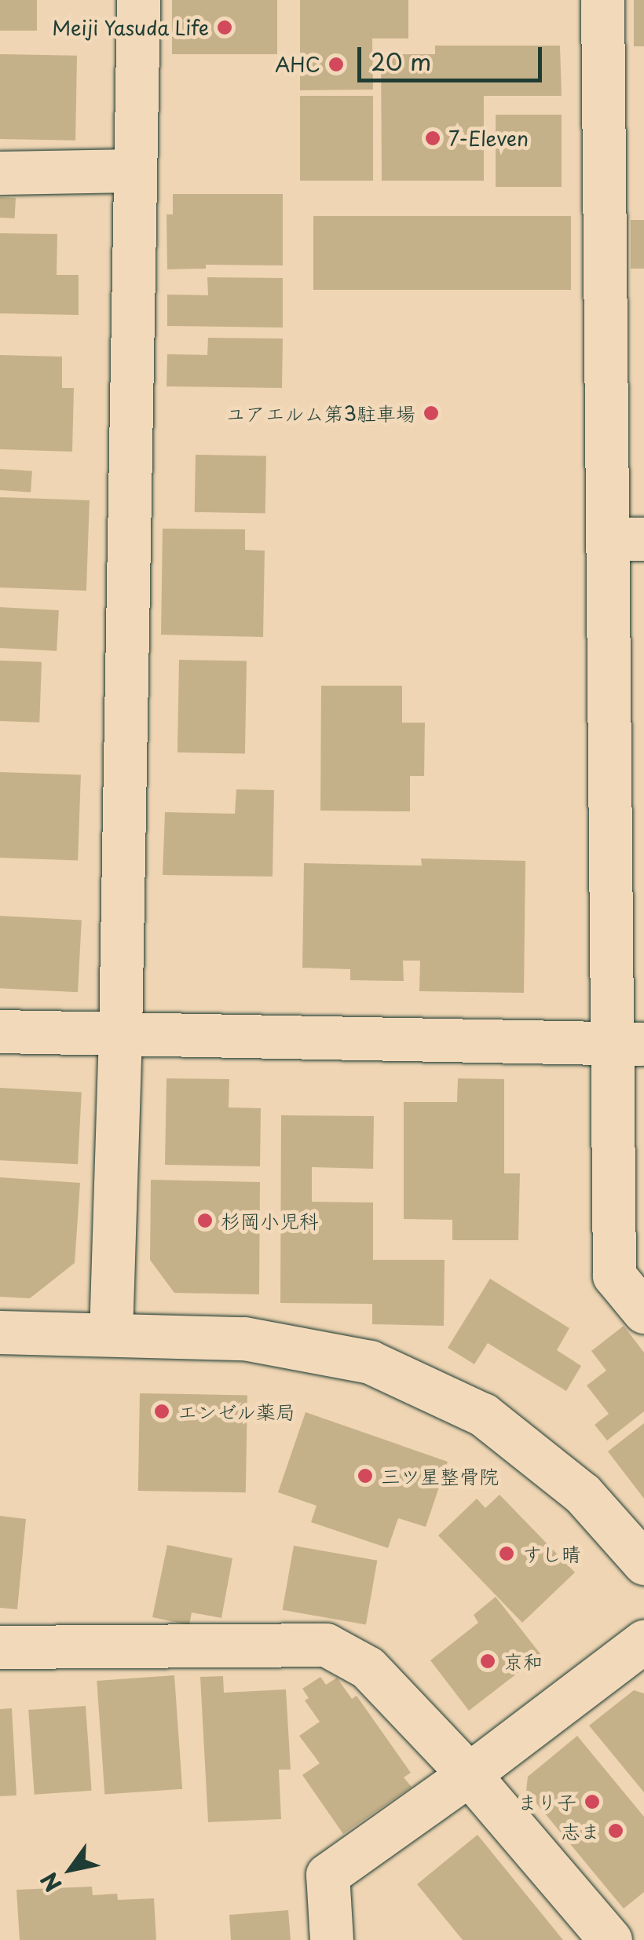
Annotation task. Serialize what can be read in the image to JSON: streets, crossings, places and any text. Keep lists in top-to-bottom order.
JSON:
{
  "places": [
    "Meiji Yasuda Life",
    "AHC",
    "7-Eleven",
    "ユアエルム第3駐車場",
    "杉岡小児科",
    "エンゼル薬局",
    "三ツ星整骨院",
    "すし晴",
    "京和",
    "まり子",
    "志ま"
  ],
  "scale_bar": "20 m",
  "north": "bottom left"
}
